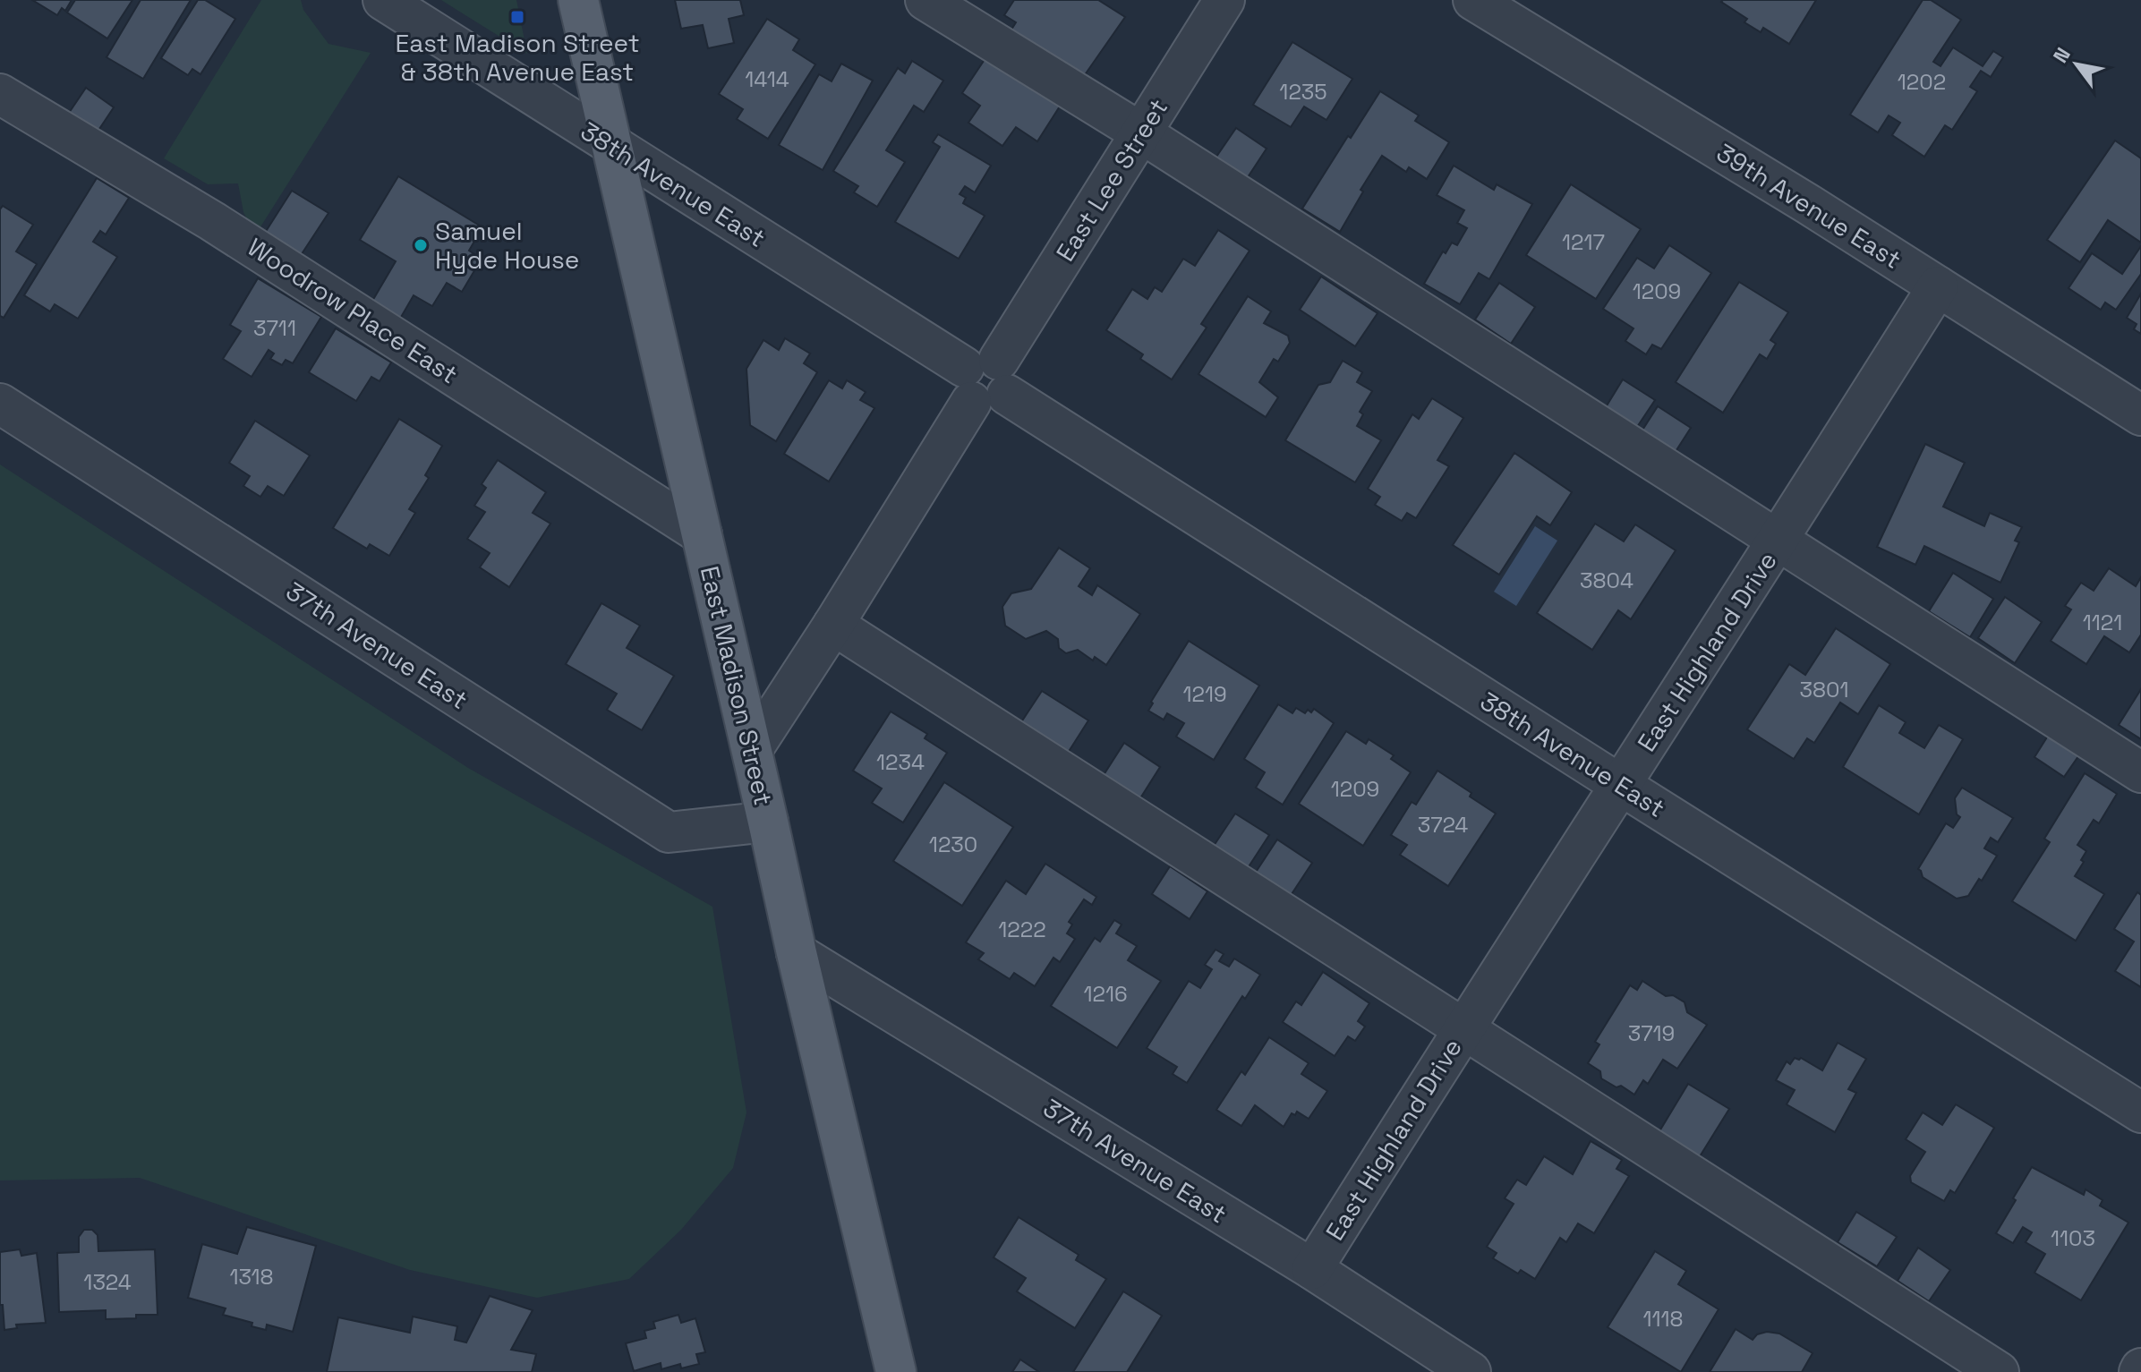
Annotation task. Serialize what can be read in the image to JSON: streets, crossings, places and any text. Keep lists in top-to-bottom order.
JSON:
{
  "streets": {
    "main road": ["East Madison Street"],
    "street": [
      "East Lee Street",
      "38th Avenue East",
      "39th Avenue East",
      "Woodrow Place East",
      "37th Avenue East",
      "East Highland Drive"
    ]
  },
  "crossings": [
    ["East Lee Street", "38th Avenue East"],
    ["East Lee Street", "East Madison Street"],
    ["38th Avenue East", "East Highland Drive"],
    ["38th Avenue East", "East Madison Street"],
    ["39th Avenue East", "East Highland Drive"],
    ["Woodrow Place East", "East Madison Street"],
    ["37th Avenue East", "East Highland Drive"],
    ["37th Avenue East", "East Madison Street"]
  ],
  "places": {
    "transit": ["East Madison Street & 38th Avenue East"],
    "other": ["Samuel Hyde House"]
  },
  "house_numbers": [
    "1414",
    "1202",
    "1235",
    "1217",
    "1209",
    "3711",
    "3804",
    "1121",
    "3801",
    "1219",
    "1234",
    "1209",
    "3724",
    "1230",
    "1222",
    "1216",
    "3719",
    "1103",
    "1318",
    "1324",
    "1118"
  ],
  "north": "top left"
}
